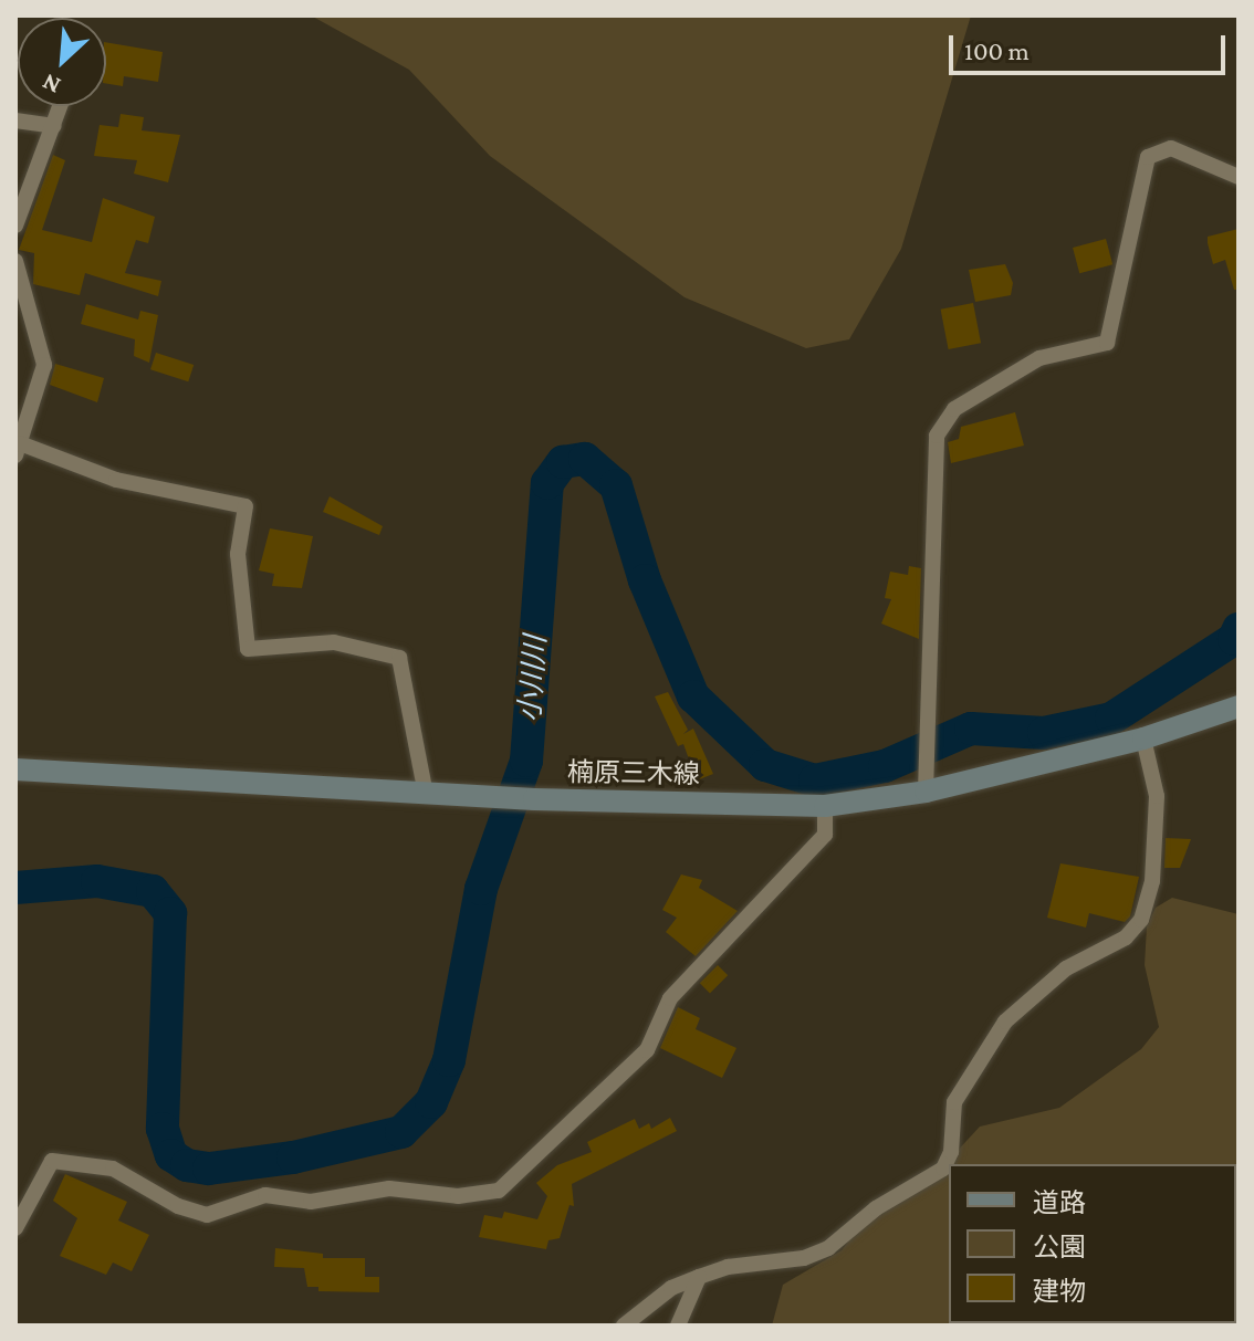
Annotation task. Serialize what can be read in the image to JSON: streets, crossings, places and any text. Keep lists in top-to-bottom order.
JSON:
{
  "streets": {
    "main road": ["楠原三木線"]
  },
  "water": ["小川川"],
  "legend": ["道路", "公園", "建物"],
  "scale_bar": "100 m",
  "north": "bottom left"
}
